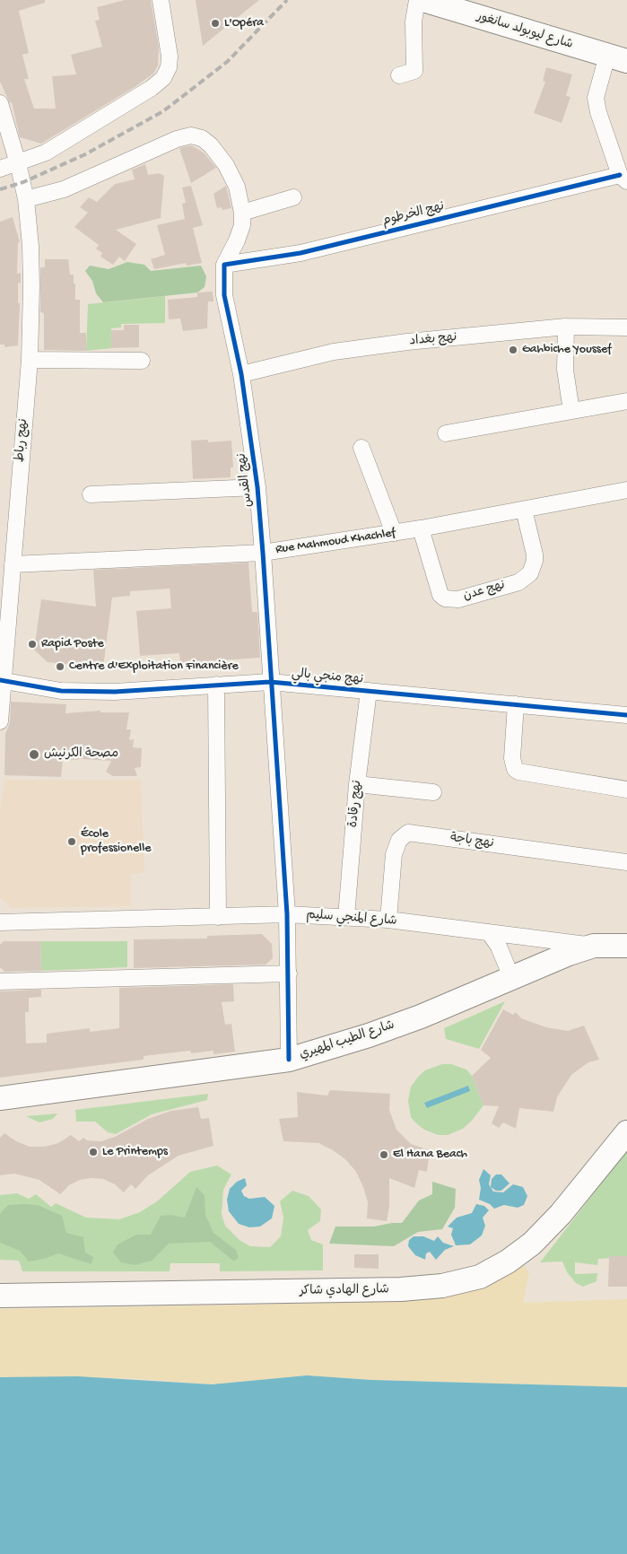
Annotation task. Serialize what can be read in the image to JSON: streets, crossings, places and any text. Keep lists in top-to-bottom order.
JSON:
{
  "streets": {
    "main road": ["شارع ليوبولد سانغور", "شارع الطيب المهيري", "شارع الهادي شاكر"],
    "street": [
      "نهج الخرطوم",
      "نهج بغداد",
      "نهج رباط",
      "نهج القدس",
      "Rue Mahmoud Khachlef",
      "نهج عدن",
      "نهج منجي بالي",
      "نهج رقادة",
      "نهج باجة",
      "شارع المنجي سليم"
    ]
  },
  "crossings": [
    ["نهج الخرطوم", "نهج القدس"],
    ["نهج بغداد", "نهج القدس"],
    ["نهج رباط", "Rue Mahmoud Khachlef"],
    ["نهج رباط", "نهج منجي بالي"],
    ["نهج القدس", "Rue Mahmoud Khachlef"],
    ["نهج القدس", "نهج منجي بالي"],
    ["نهج القدس", "شارع المنجي سليم"],
    ["نهج القدس", "شارع الطيب المهيري"],
    ["Rue Mahmoud Khachlef", "نهج عدن"],
    ["نهج منجي بالي", "نهج رقادة"],
    ["نهج رقادة", "شارع المنجي سليم"],
    ["نهج باجة", "شارع المنجي سليم"],
    ["شارع المنجي سليم", "شارع الطيب المهيري"]
  ],
  "places": [
    "L'Opéra",
    "Gahbiche Youssef",
    "Rapid Poste",
    "Centre d'Exploitation Financière",
    "مصحة الكرنيش",
    "École professionelle",
    "Le Printemps",
    "El Hana Beach"
  ]
}
